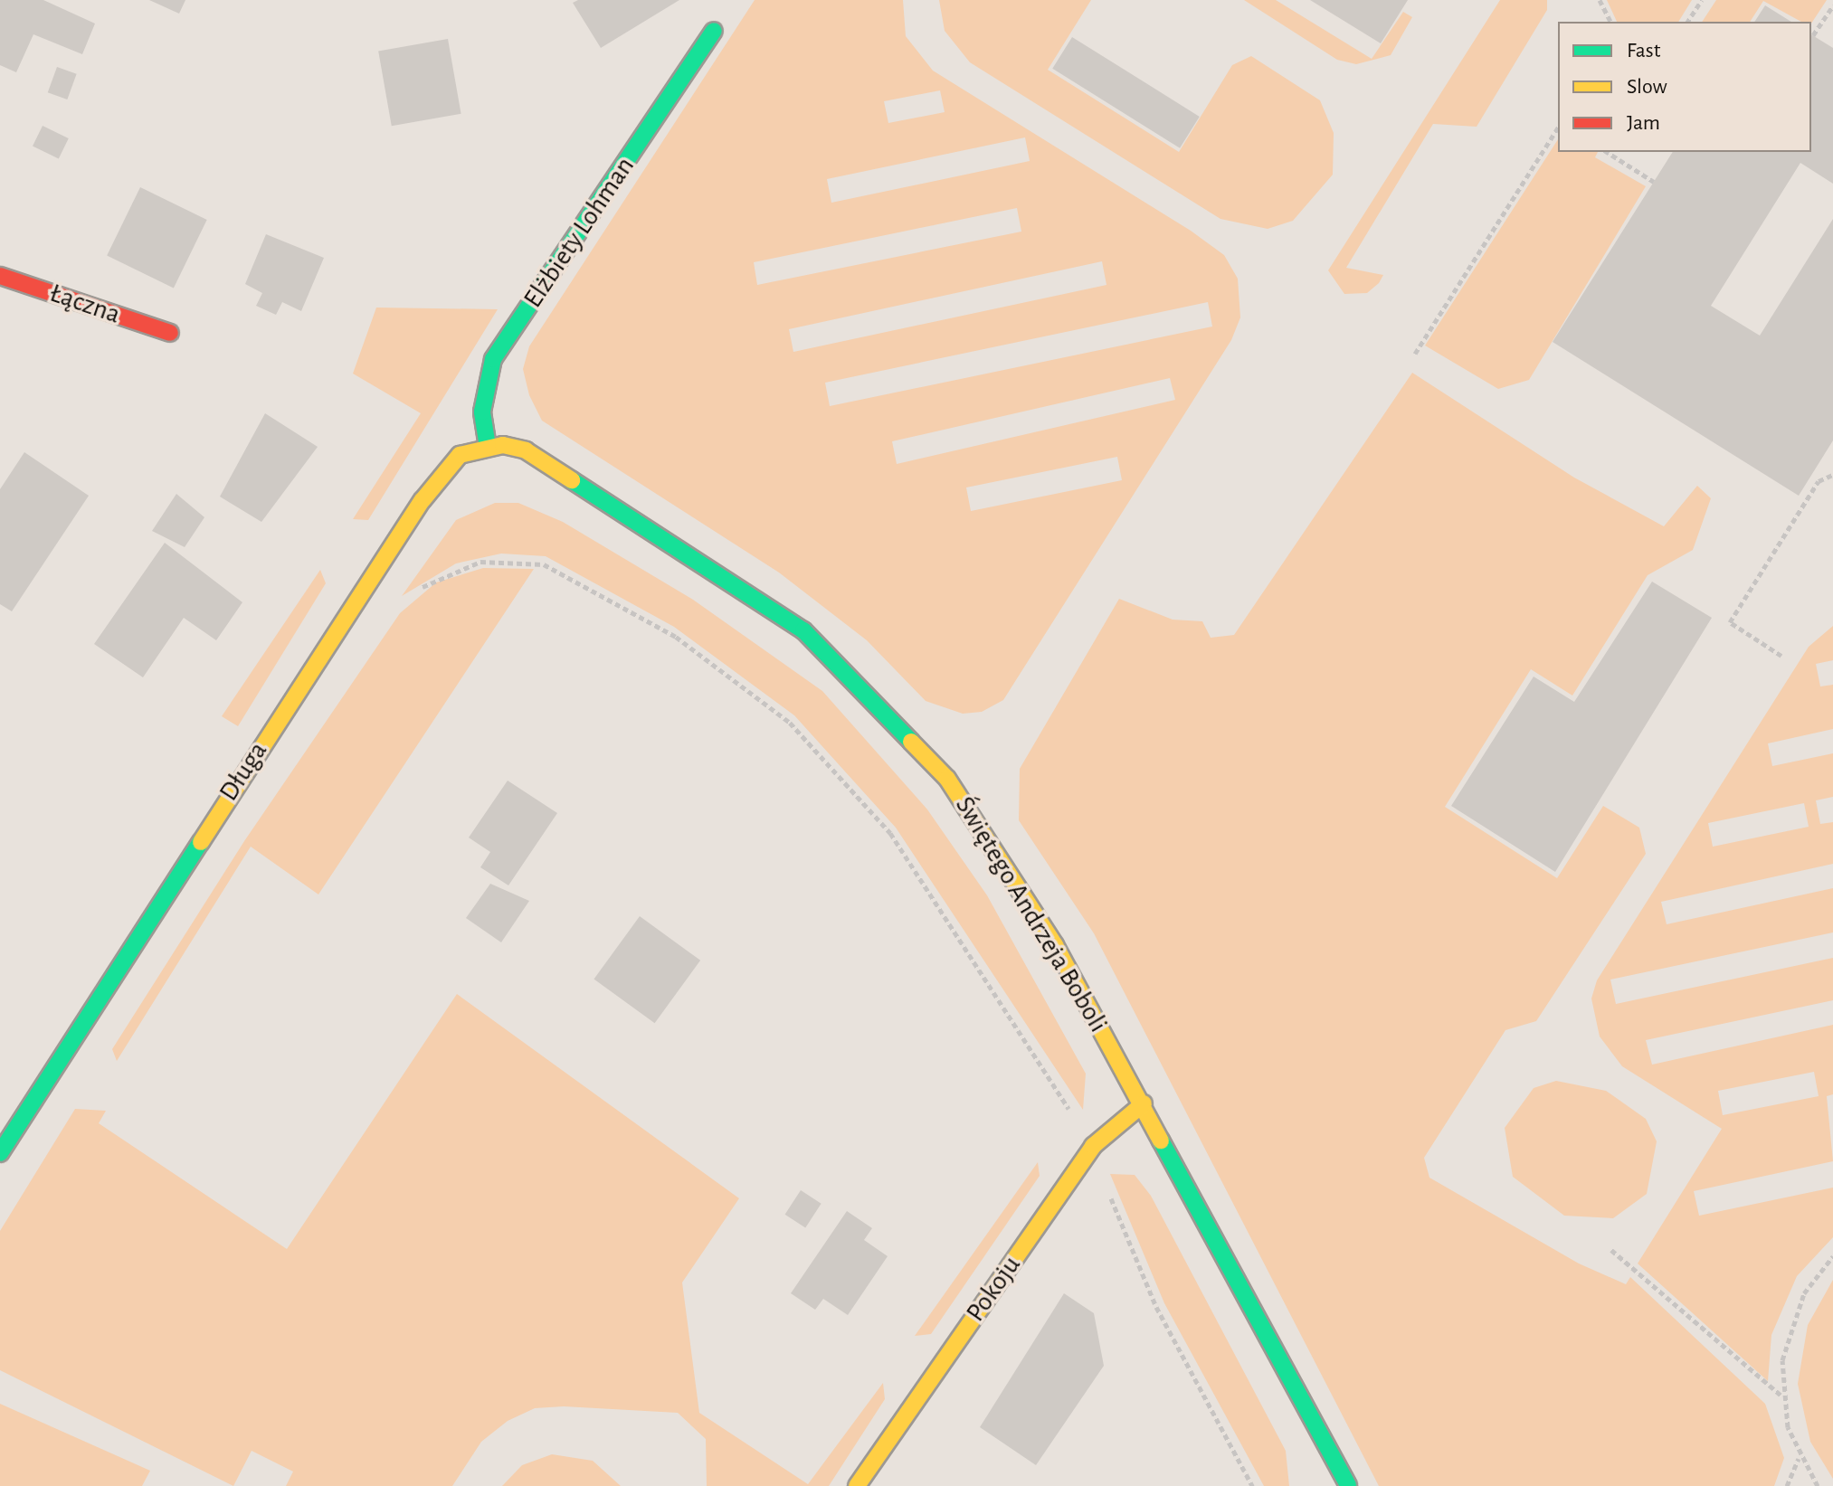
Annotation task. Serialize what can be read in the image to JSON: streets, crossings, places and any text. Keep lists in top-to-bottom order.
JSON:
{
  "streets": {
    "street": [
      "Elżbiety Lohman",
      "Łączna",
      "Długa",
      "Świętego Andrzeja Boboli",
      "Pokoju"
    ]
  },
  "crossings": [
    ["Elżbiety Lohman", "Długa"],
    ["Długa", "Świętego Andrzeja Boboli"],
    ["Świętego Andrzeja Boboli", "Pokoju"]
  ],
  "legend": ["Fast", "Slow", "Jam"]
}
